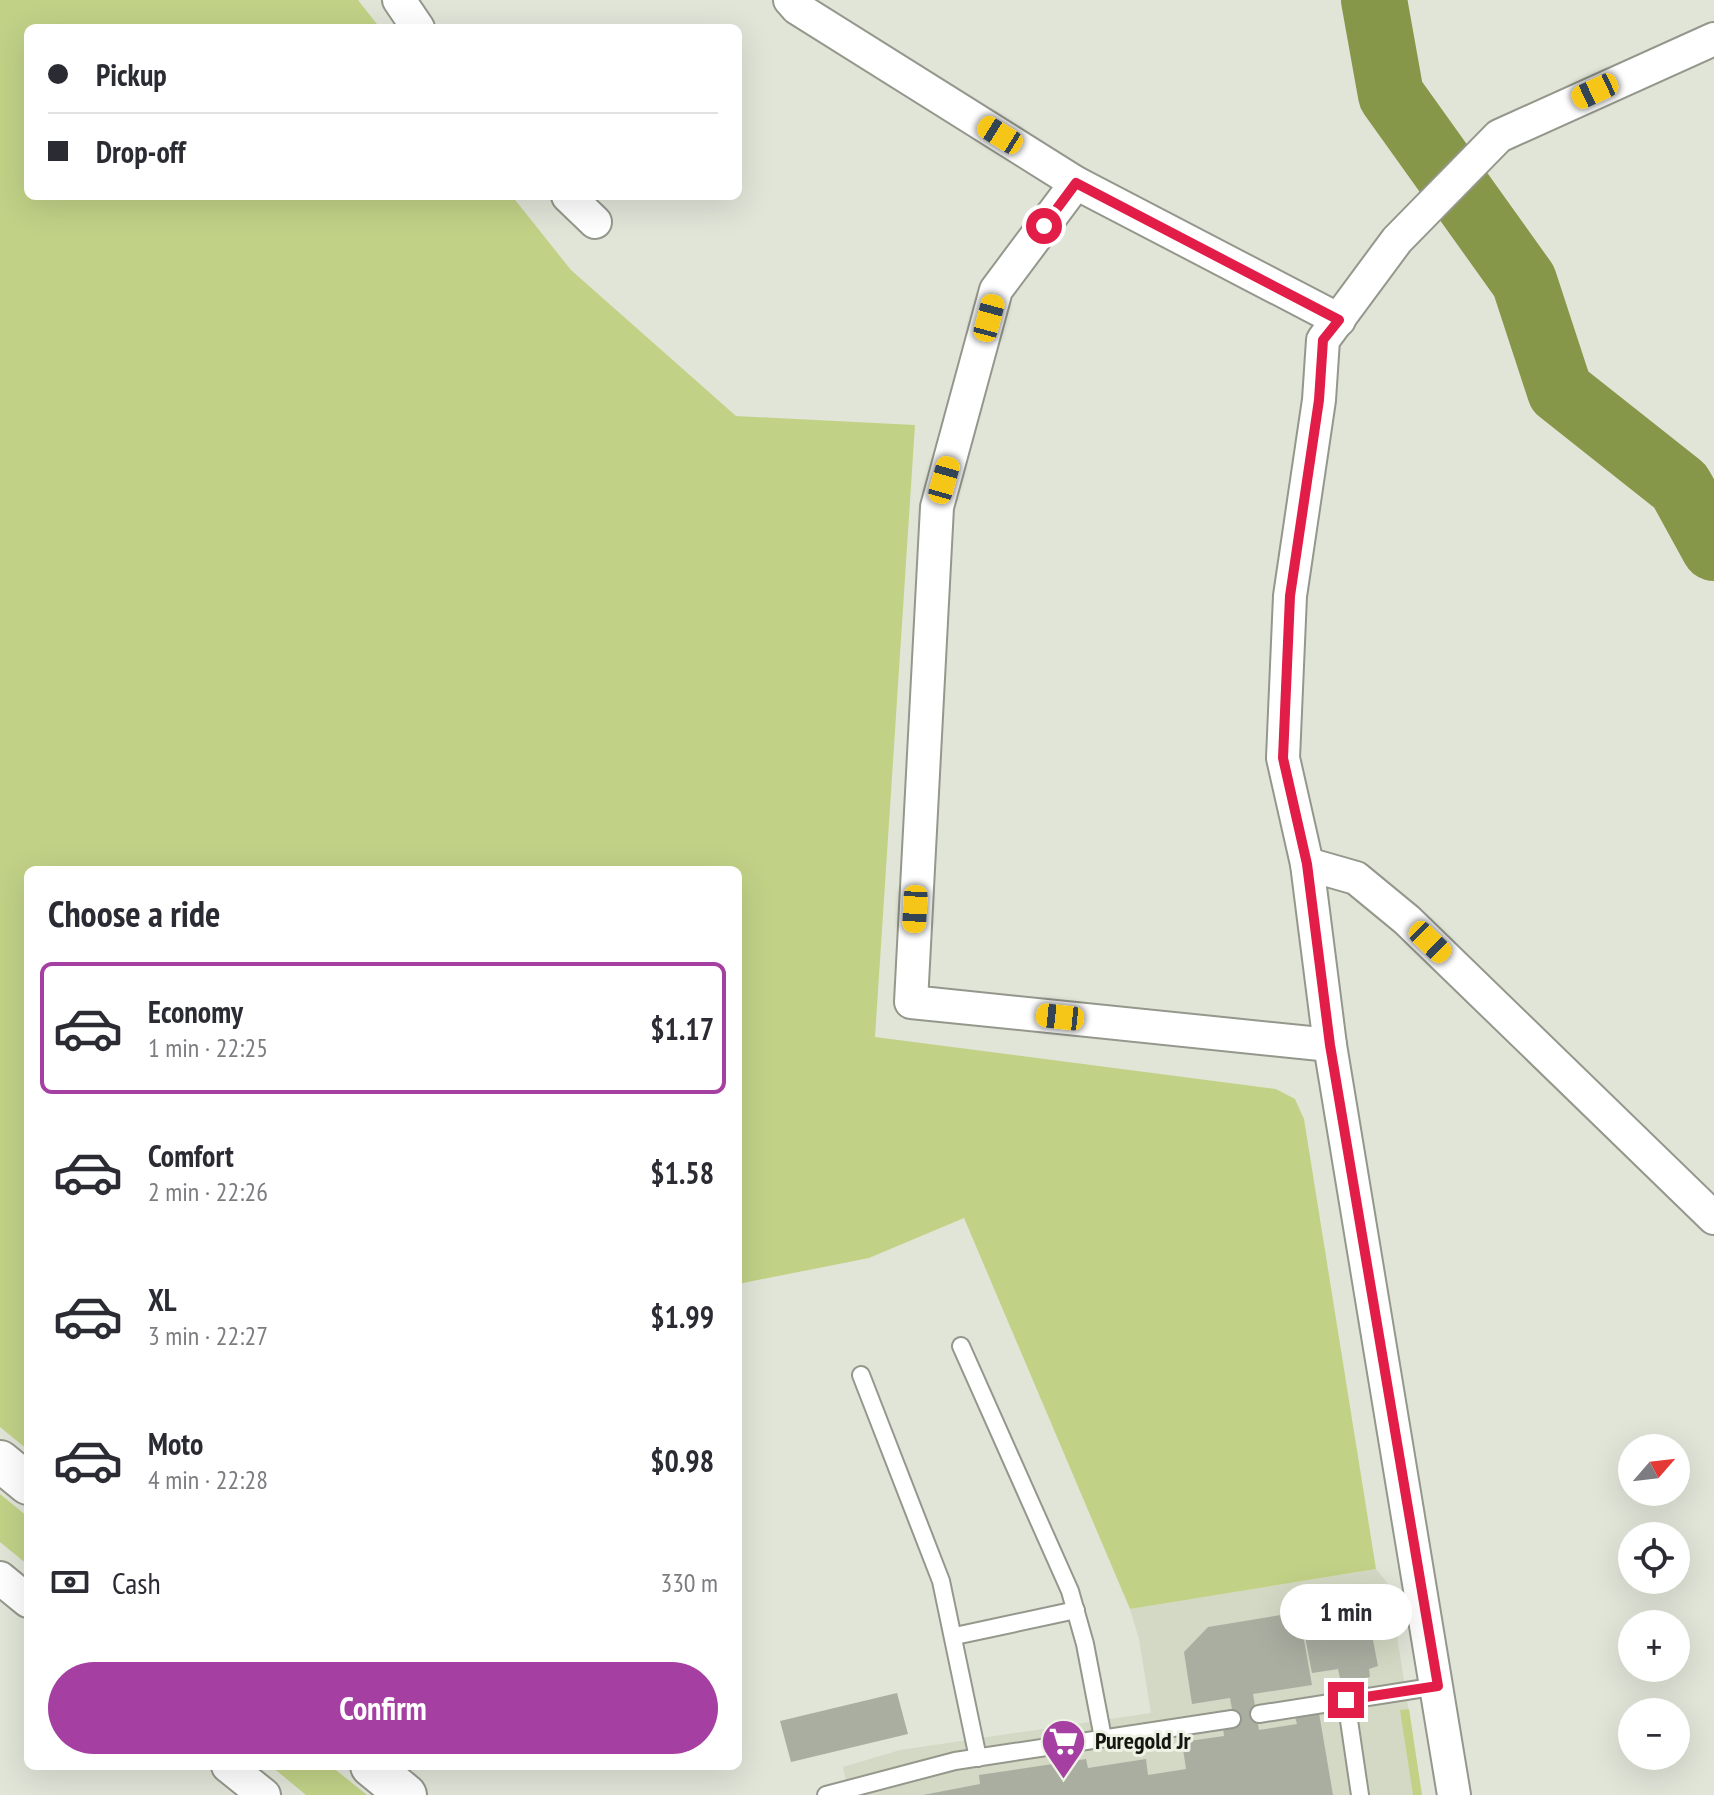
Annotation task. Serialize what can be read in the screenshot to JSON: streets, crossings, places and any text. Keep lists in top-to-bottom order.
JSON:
{
  "places": {
    "supermarket": ["Puregold Jr"]
  },
  "north": "top right",
  "page": {
    "banner": ["Pickup", "Drop-off"],
    "heading": "Choose a ride",
    "list": [
      {
        "name": "Economy",
        "note": "1 min · 22:25",
        "value": "$1.17"
      },
      {
        "name": "Comfort",
        "note": "2 min · 22:26",
        "value": "$1.58"
      },
      {
        "name": "XL",
        "note": "3 min · 22:27",
        "value": "$1.99"
      },
      {
        "name": "Moto",
        "note": "4 min · 22:28",
        "value": "$0.98"
      }
    ],
    "map_buttons": ["+", "−"],
    "pay": ["Cash", "330 m"],
    "bubble": "1 min",
    "buttons": "Confirm"
  }
}
